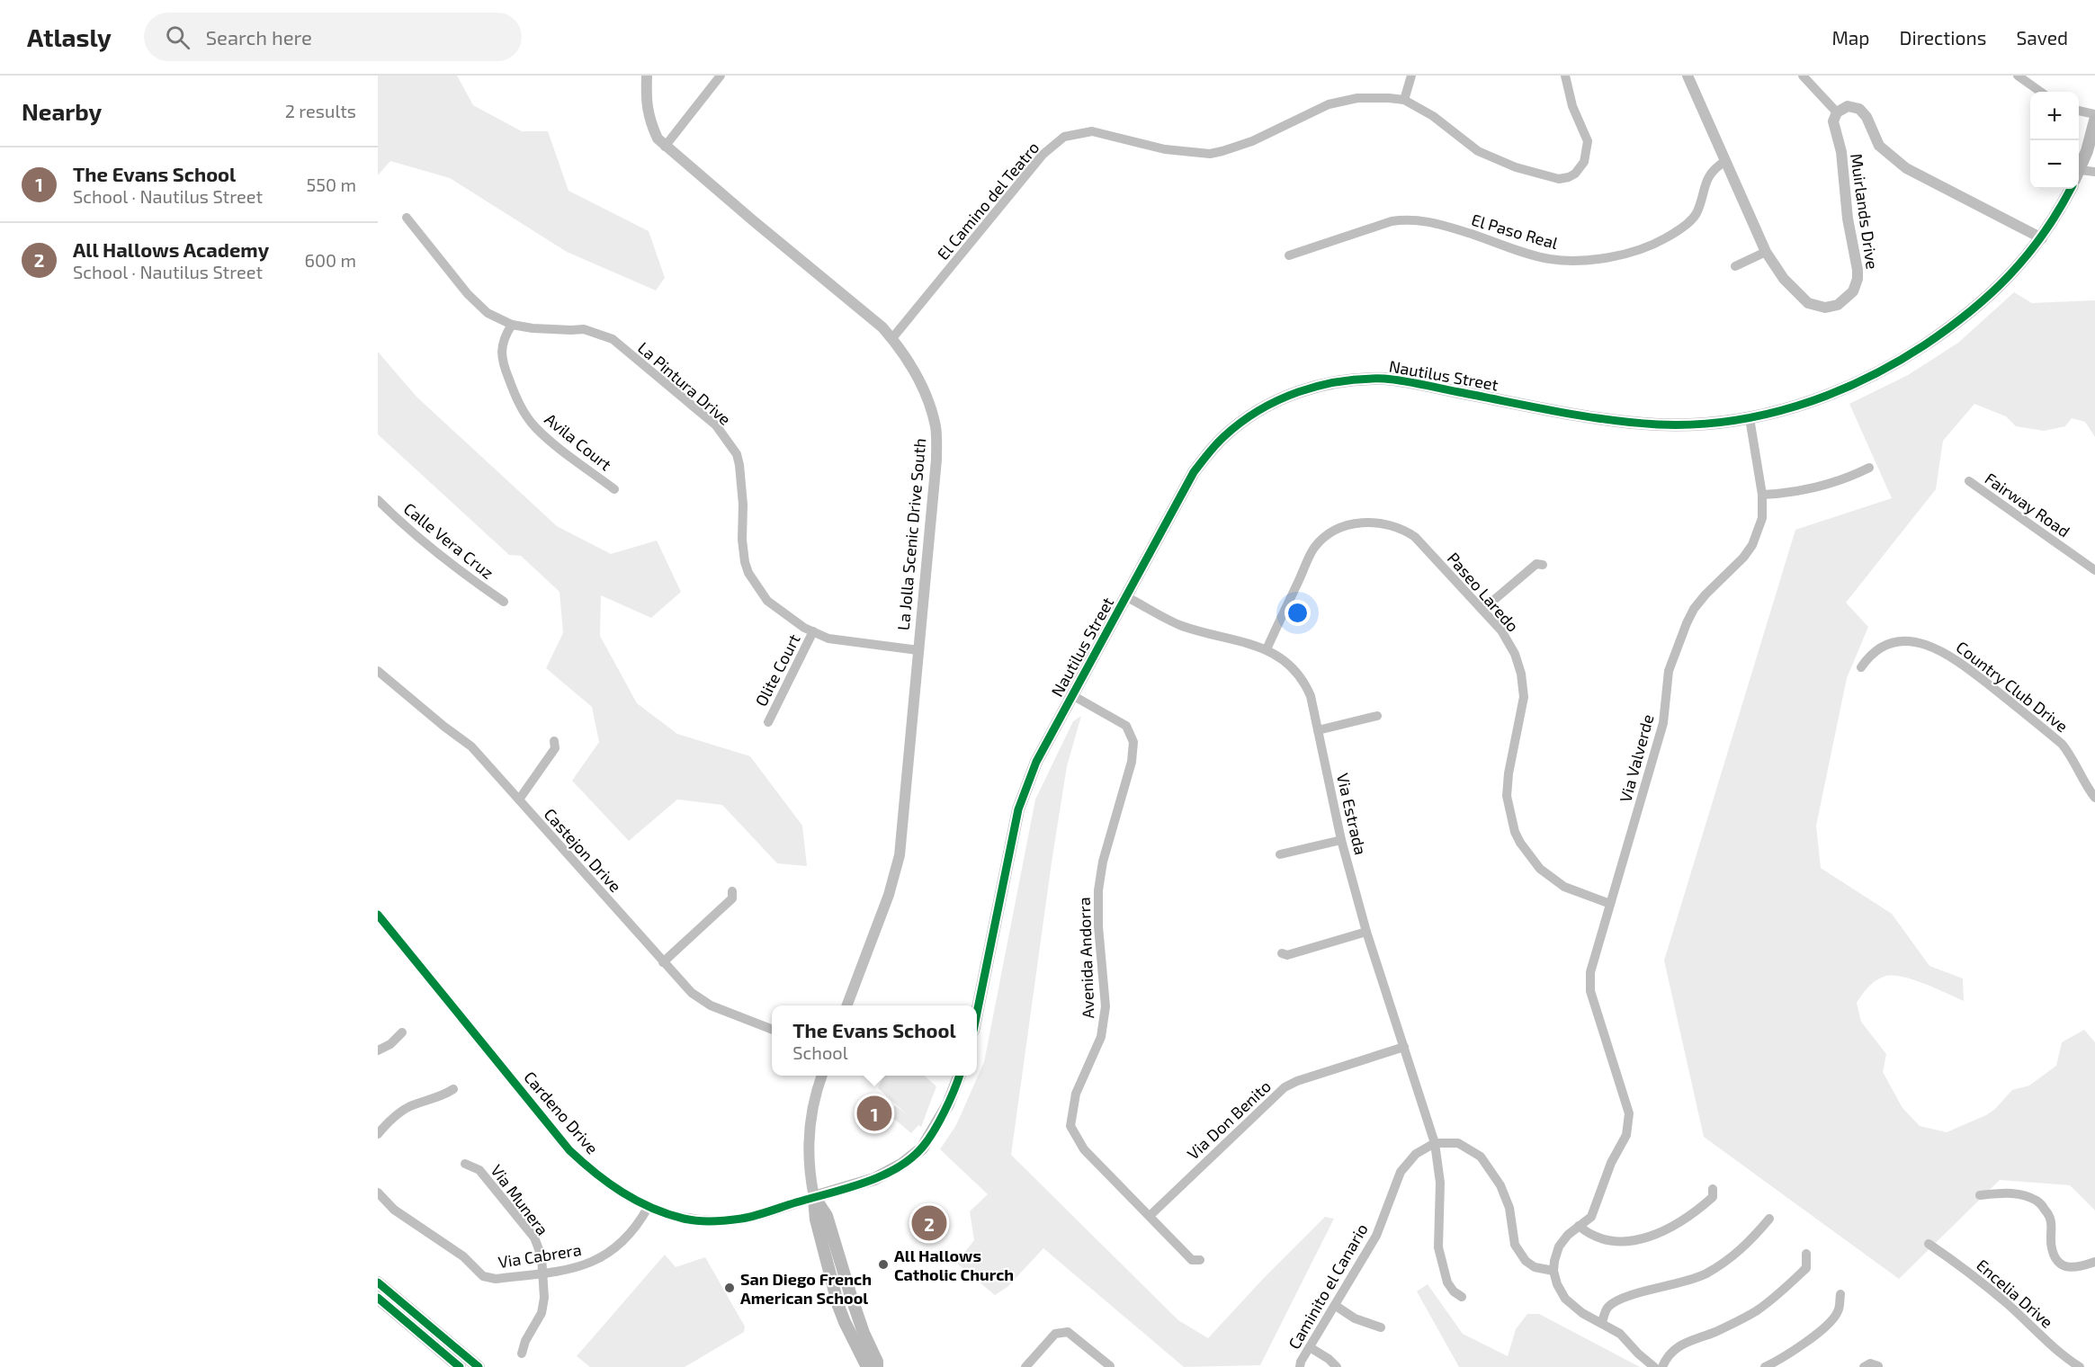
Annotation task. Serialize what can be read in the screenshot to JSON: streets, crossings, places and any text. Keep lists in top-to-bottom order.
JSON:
{
  "streets": {
    "main road": ["Nautilus Street"],
    "street": [
      "El Camino del Teatro",
      "Muirlands Drive",
      "El Paso Real",
      "La Pintura Drive",
      "Avila Court",
      "Fairway Road",
      "La Jolla Scenic Drive South",
      "Calle Vera Cruz",
      "Paseo Laredo",
      "Olite Court",
      "Country Club Drive",
      "Via Valverde",
      "Via Estrada",
      "Castejon Drive",
      "Avenida Andorra",
      "Cardeno Drive",
      "Via Don Benito",
      "Via Munera",
      "Via Cabrera",
      "Caminito el Canario",
      "Encelia Drive"
    ]
  },
  "crossings": [
    ["El Camino del Teatro", "La Jolla Scenic Drive South"],
    ["Muirlands Drive", "El Paso Real"],
    ["Muirlands Drive", "Nautilus Street"],
    ["Nautilus Street", "Via Valverde"],
    ["Nautilus Street", "Via Estrada"],
    ["Nautilus Street", "Avenida Andorra"],
    ["La Pintura Drive", "Avila Court"],
    ["La Pintura Drive", "La Jolla Scenic Drive South"],
    ["La Pintura Drive", "Olite Court"],
    ["Paseo Laredo", "Via Valverde"],
    ["Paseo Laredo", "Via Estrada"],
    ["Via Estrada", "Via Don Benito"],
    ["Via Estrada", "Caminito el Canario"],
    ["Avenida Andorra", "Via Don Benito"],
    ["Cardeno Drive", "Via Cabrera"],
    ["Via Munera", "Via Cabrera"]
  ],
  "places": ["All Hallows Catholic Church", "San Diego French American School"],
  "page": {
    "header": "Atlasly",
    "search": "Search here",
    "nav": ["Map", "Directions", "Saved"],
    "heading": ["Nearby", "2 results"],
    "map_buttons": ["+", "−"],
    "list": [
      {
        "mark": "1",
        "name": "The Evans School",
        "note": "School · Nautilus Street",
        "value": "550 m"
      },
      {
        "mark": "2",
        "name": "All Hallows Academy",
        "note": "School · Nautilus Street",
        "value": "600 m"
      }
    ],
    "popup": ["The Evans School", "School"],
    "pins": ["1", "2"]
  }
}
